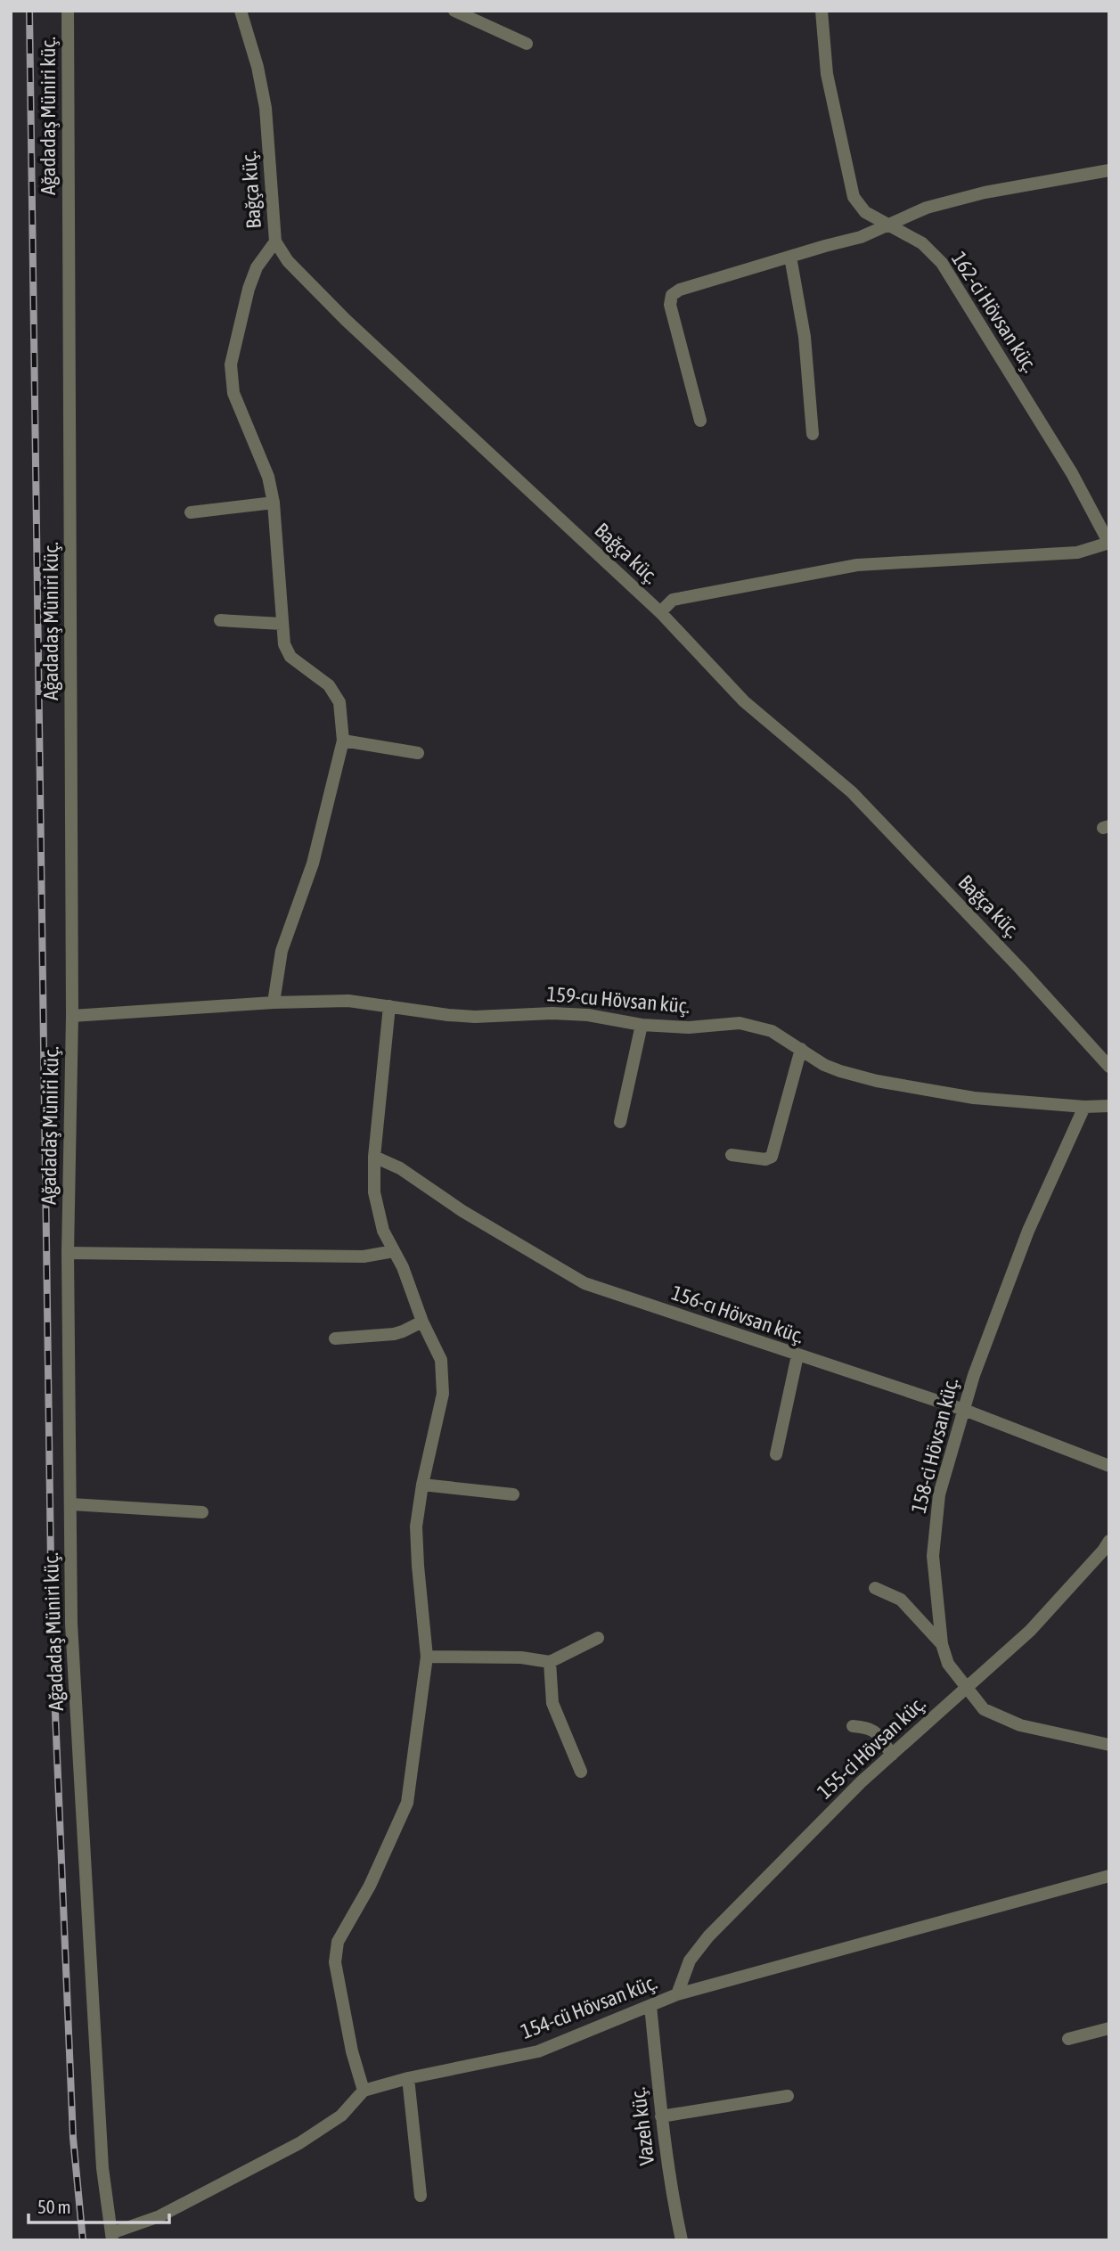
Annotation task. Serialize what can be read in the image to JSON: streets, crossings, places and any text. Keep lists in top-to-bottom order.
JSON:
{
  "streets": {
    "street": [
      "Ağadadaş Müniri küç.",
      "Bağça küç.",
      "162-ci Hövsan küç.",
      "159-cu Hövsan küç.",
      "156-cı Hövsan küç.",
      "158-ci Hövsan küç.",
      "155-ci Hövsan küç.",
      "154-cü Hövsan küç.",
      "Vazeh küç."
    ]
  },
  "crossings": [
    ["Ağadadaş Müniri küç.", "159-cu Hövsan küç."],
    ["159-cu Hövsan küç.", "158-ci Hövsan küç."],
    ["156-cı Hövsan küç.", "158-ci Hövsan küç."],
    ["158-ci Hövsan küç.", "155-ci Hövsan küç."],
    ["155-ci Hövsan küç.", "154-cü Hövsan küç."],
    ["154-cü Hövsan küç.", "Vazeh küç."]
  ],
  "scale_bar": "50 m"
}
